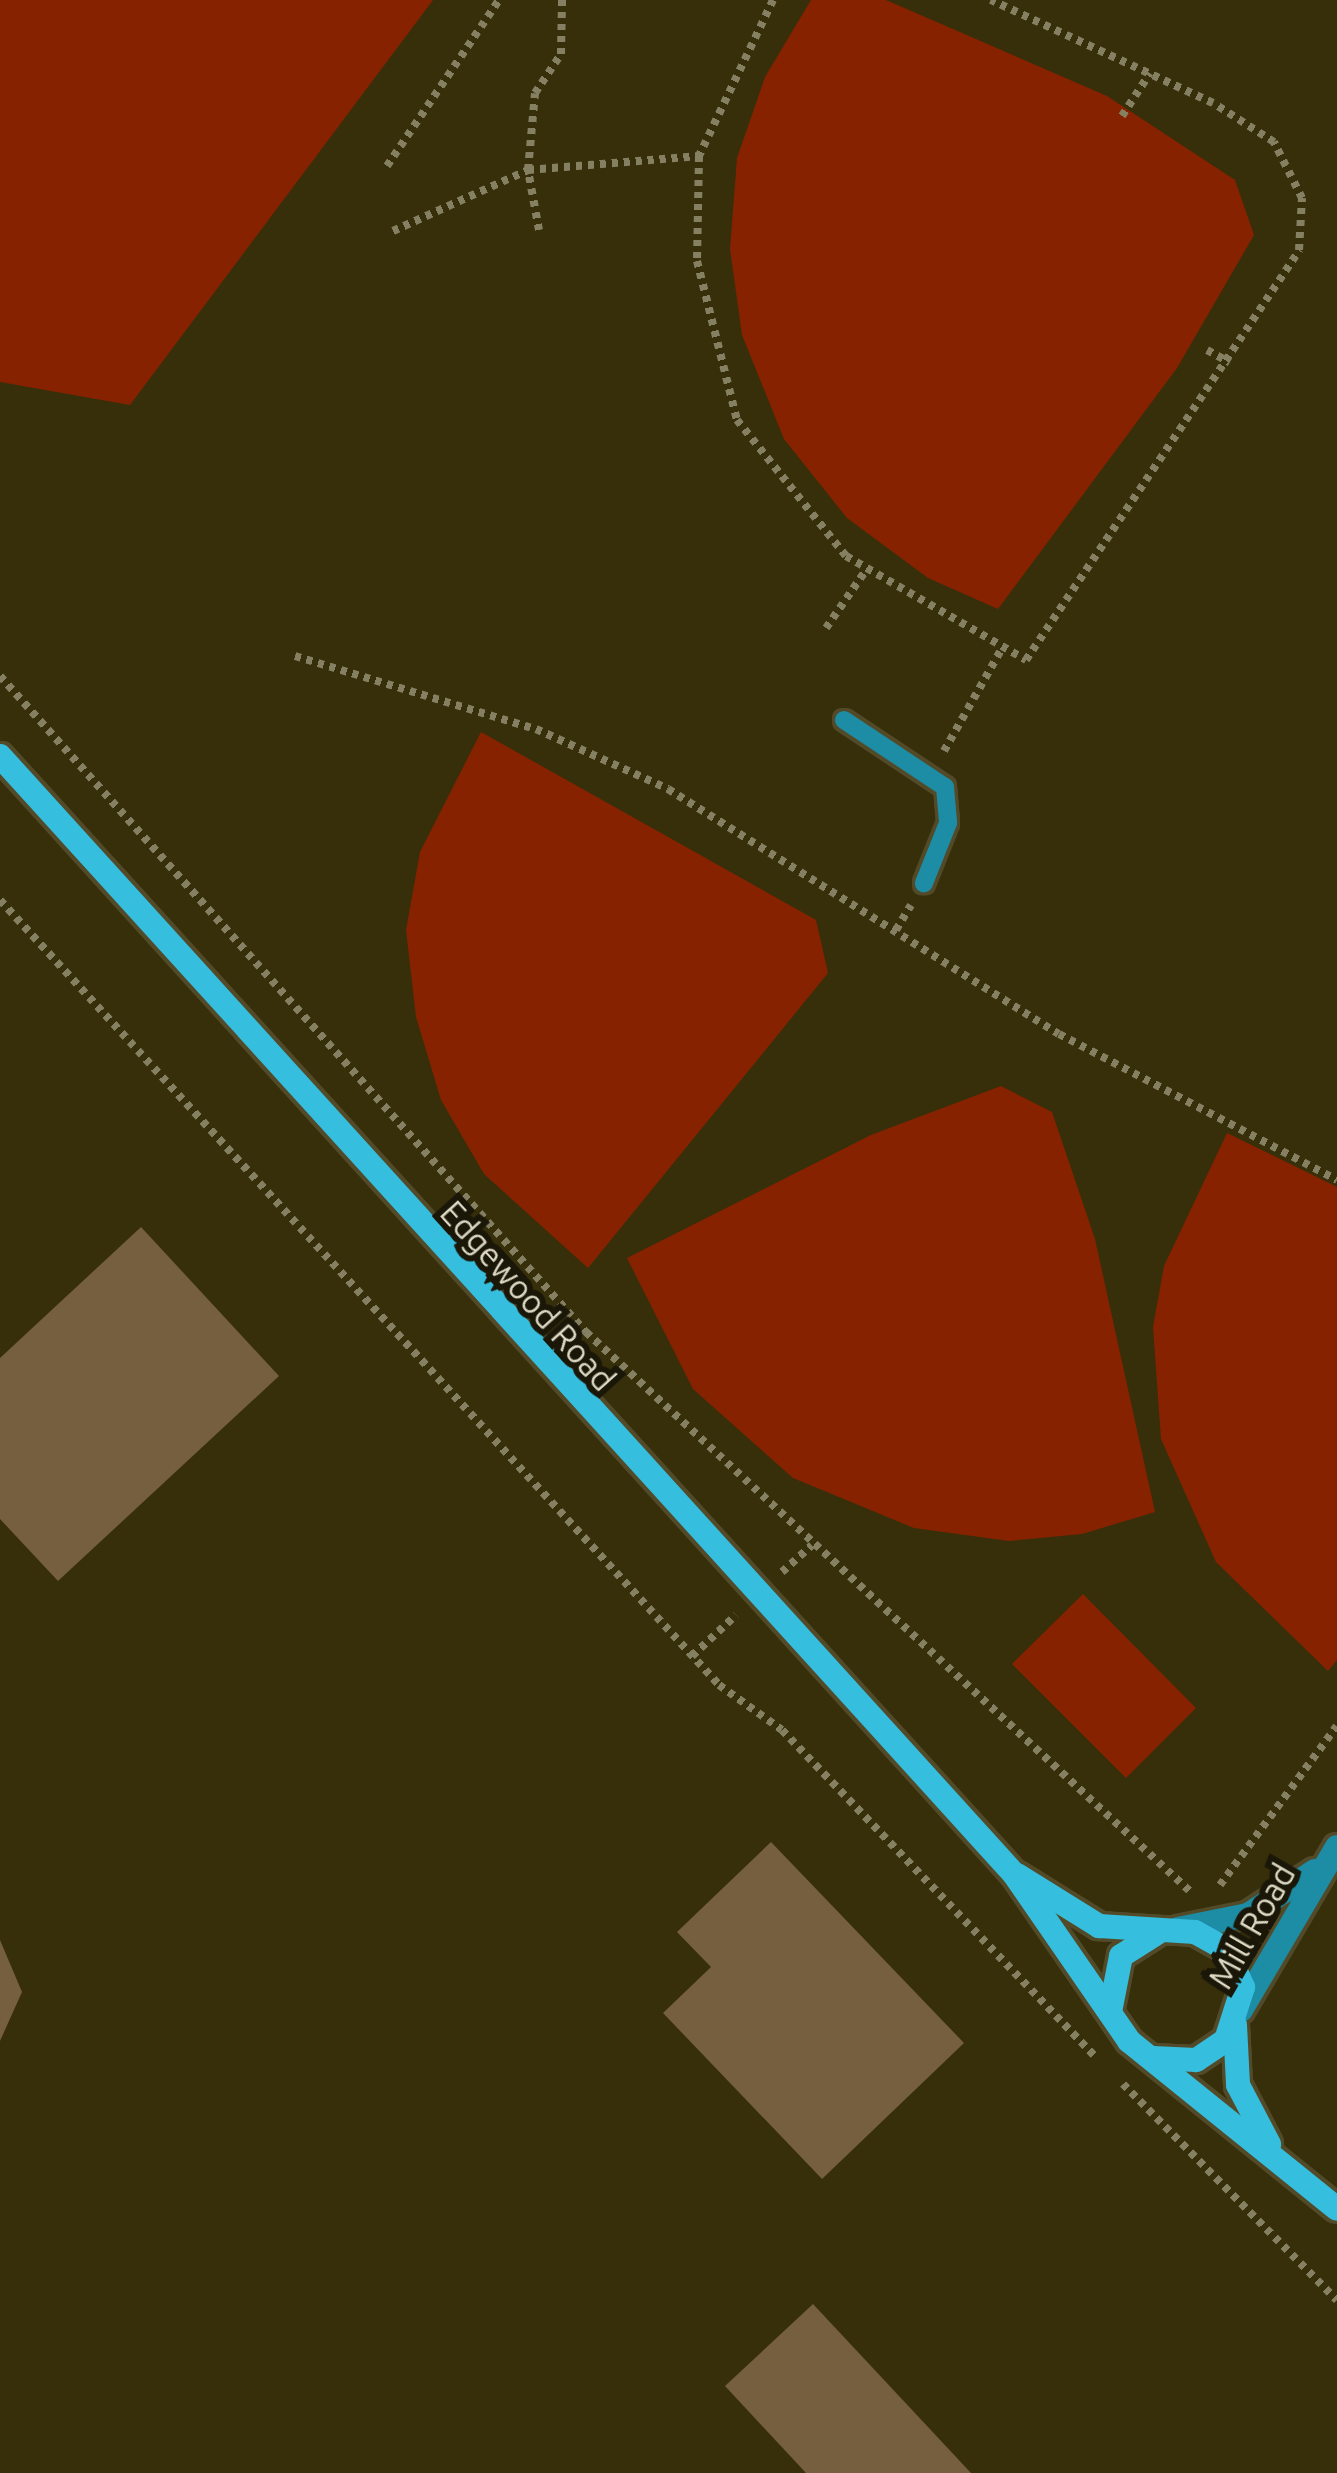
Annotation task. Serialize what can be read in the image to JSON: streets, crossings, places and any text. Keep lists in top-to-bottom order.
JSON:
{
  "streets": {
    "street": ["Edgewood Road", "Mill Road"]
  },
  "crossings": [
    ["Edgewood Road", "Mill Road"]
  ]
}
